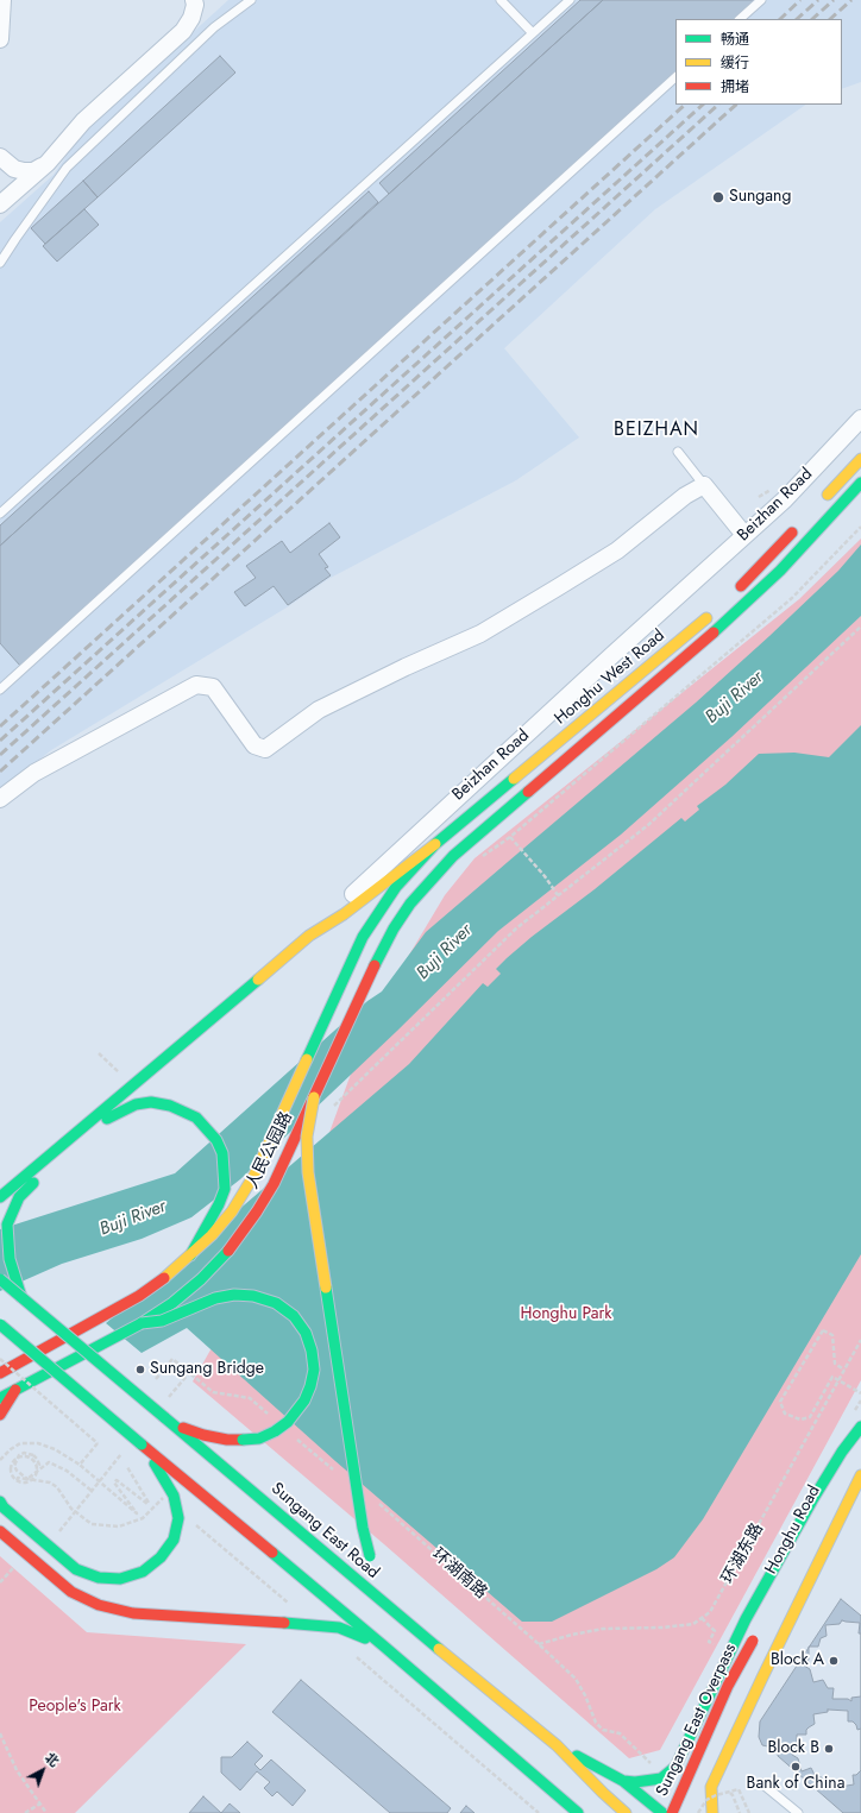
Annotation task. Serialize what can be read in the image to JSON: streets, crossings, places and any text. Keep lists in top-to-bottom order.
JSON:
{
  "streets": {
    "main road": [
      "Honghu West Road",
      "人民公园路",
      "Honghu Road",
      "Sungang East Road",
      "Sungang East Overpass"
    ],
    "street": ["Beizhan Road"],
    "path": ["环湖东路", "环湖南路"]
  },
  "crossings": [
    ["Honghu West Road", "人民公园路"]
  ],
  "districts": ["BEIZHAN"],
  "water": ["Buji River"],
  "parks": ["Honghu Park", "People's Park"],
  "places": [
    "Sungang",
    "Sungang Bridge",
    "Block A",
    "Block B",
    "Bank of China"
  ],
  "legend": ["畅通", "缓行", "拥堵"],
  "north": "top right"
}
